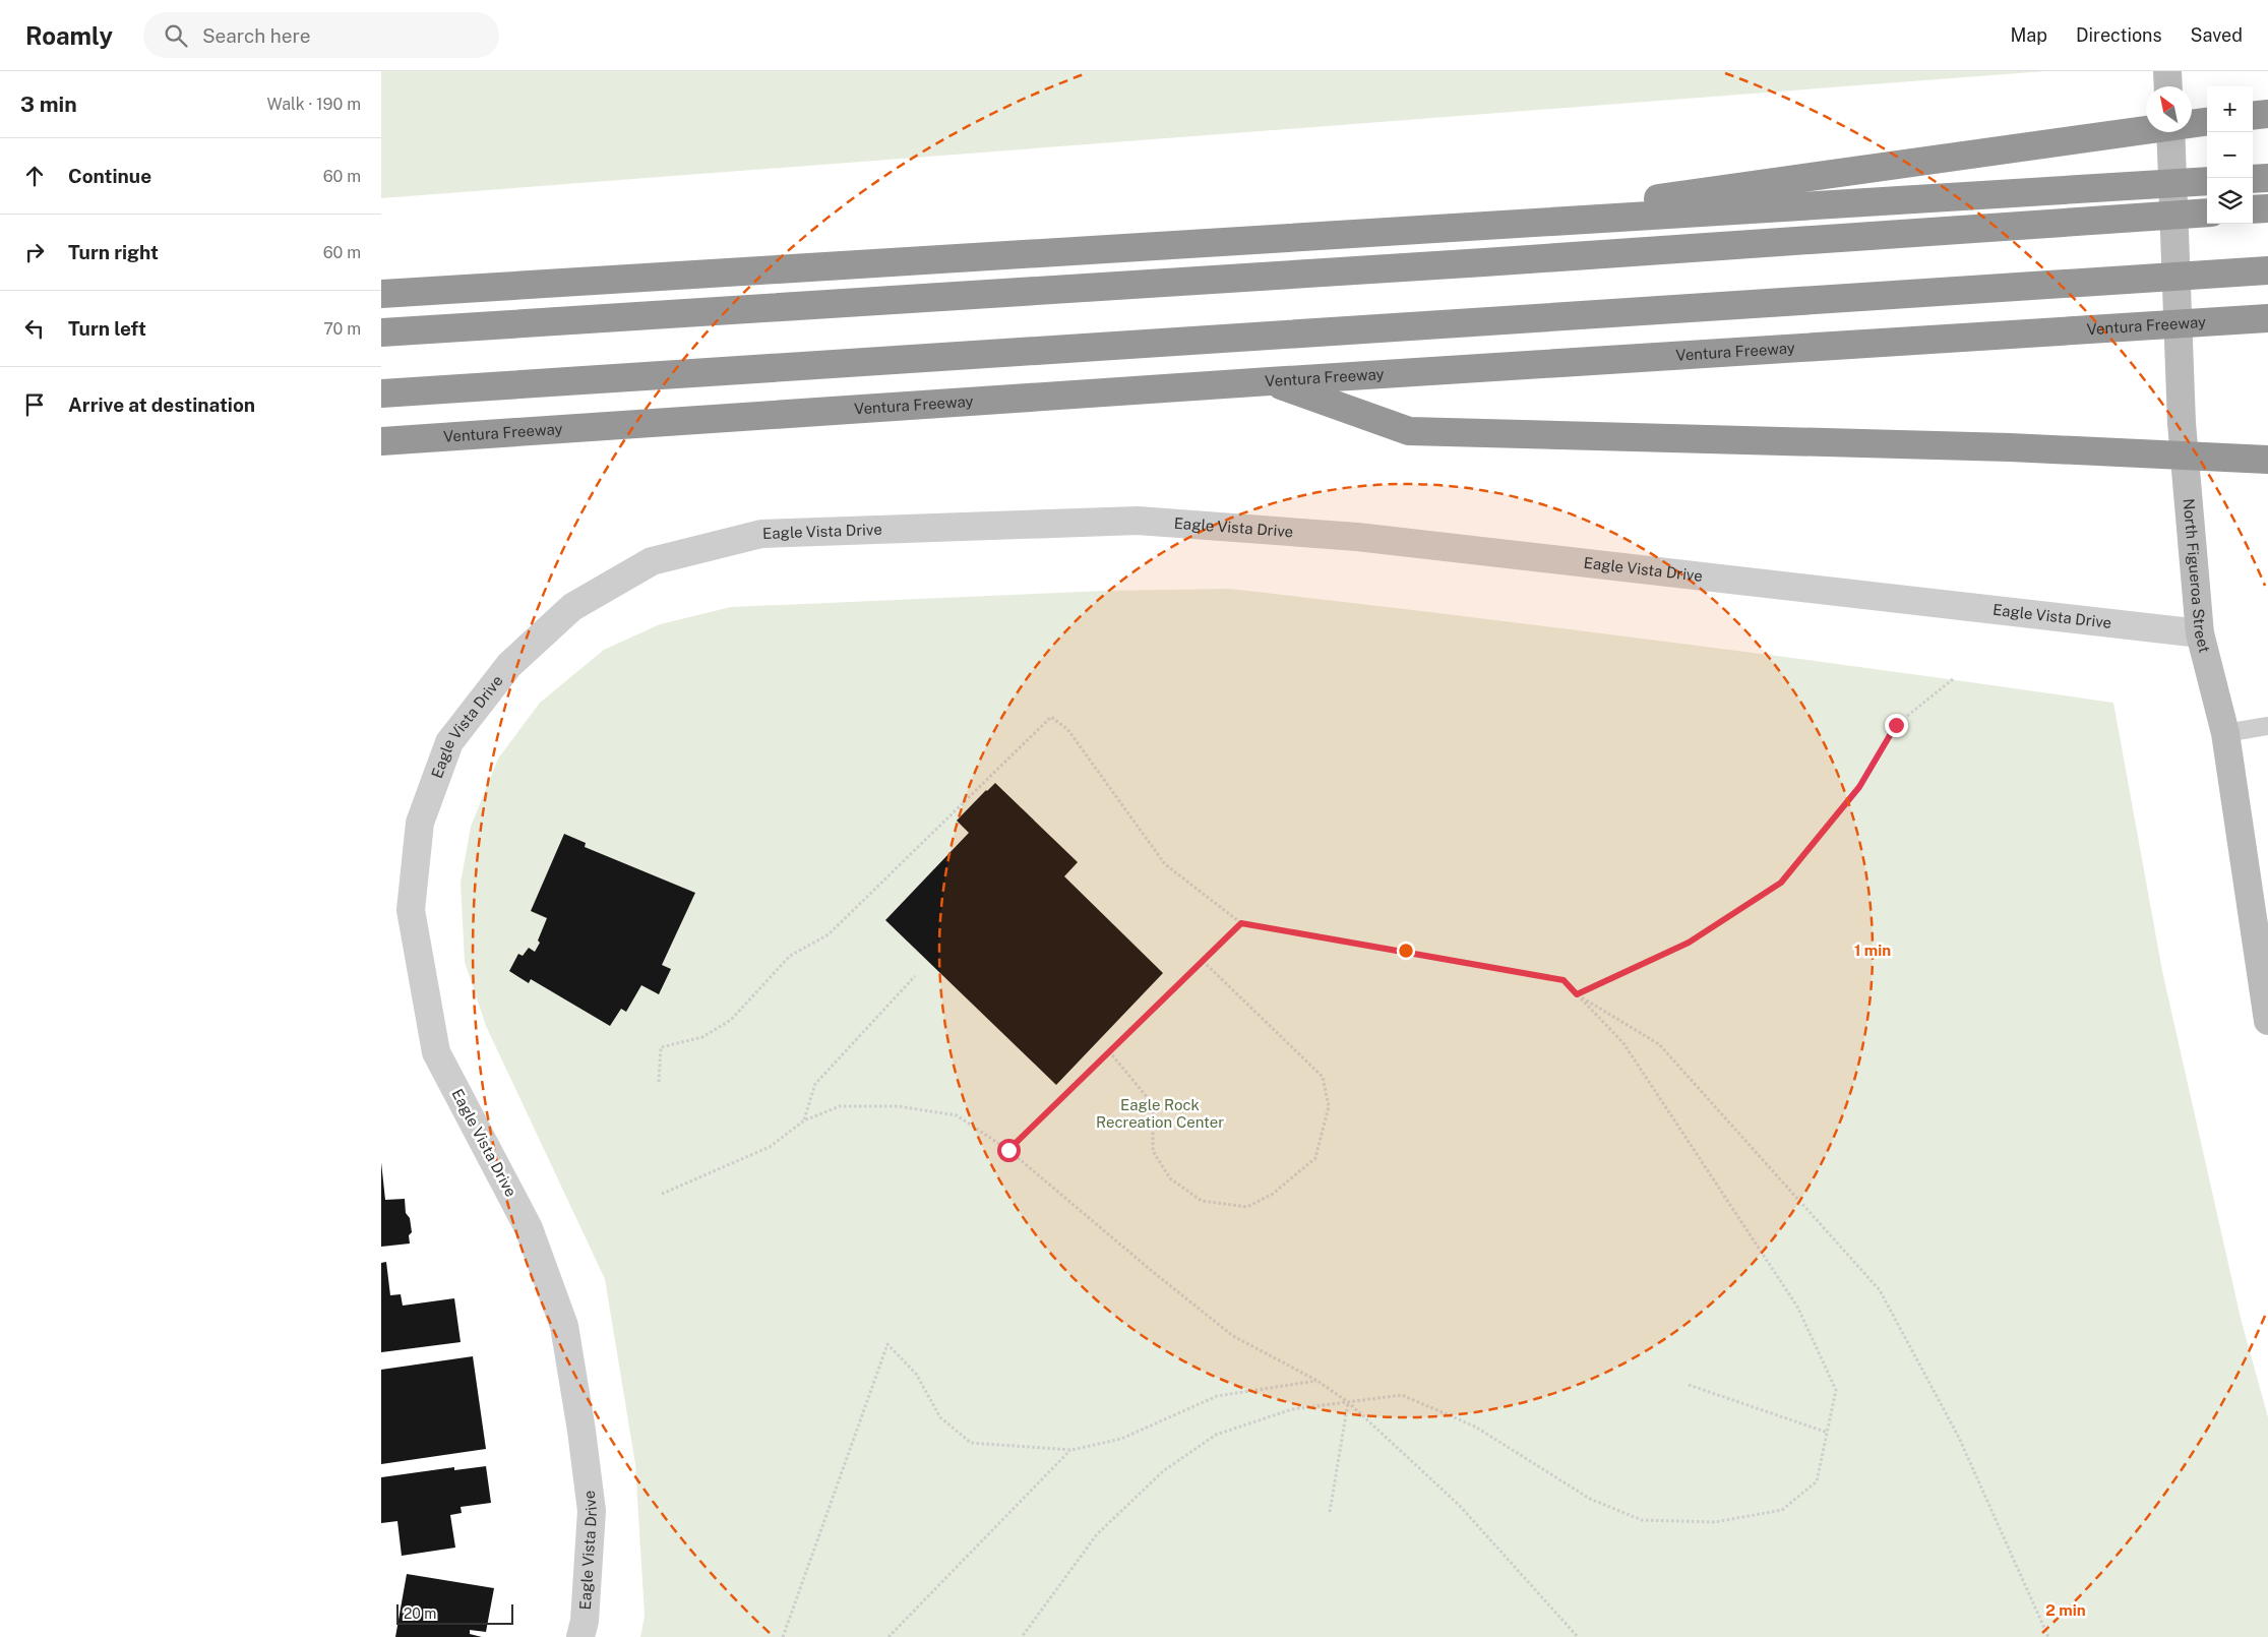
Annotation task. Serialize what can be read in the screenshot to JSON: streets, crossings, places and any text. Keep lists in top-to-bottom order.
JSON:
{
  "streets": {
    "highway": ["Ventura Freeway"],
    "main road": ["North Figueroa Street"],
    "street": ["Eagle Vista Drive"]
  },
  "crossings": [
    ["Eagle Vista Drive", "North Figueroa Street"]
  ],
  "parks": ["Eagle Rock Recreation Center"],
  "scale_bar": "20 m",
  "north": "top left",
  "page": {
    "header": "Roamly",
    "search": "Search here",
    "nav": ["Map", "Directions", "Saved"],
    "heading": ["3 min", "Walk · 190 m"],
    "map_buttons": ["+", "−"],
    "list": [
      ["Continue", "60 m"],
      ["Turn right", "60 m"],
      ["Turn left", "70 m"],
      "Arrive at destination"
    ],
    "scale": "20 m"
  },
  "rings": ["1 min", "2 min"]
}
